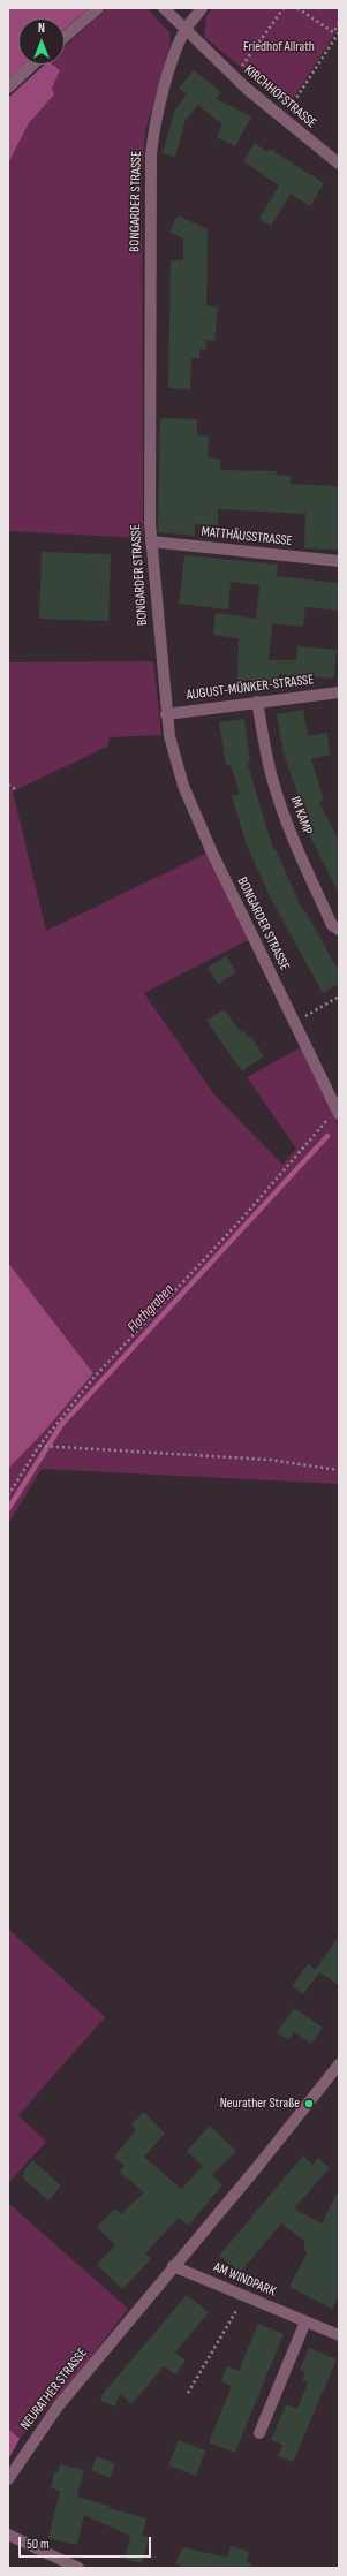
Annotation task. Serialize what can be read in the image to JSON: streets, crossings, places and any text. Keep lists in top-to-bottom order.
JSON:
{
  "streets": {
    "street": [
      "KIRCHHOFSTRASSE",
      "BONGARDER STRASSE",
      "MATTHÄUSSTRASSE",
      "AUGUST-MÜNKER-STRASSE",
      "IM KAMP",
      "AM WINDPARK",
      "NEURATHER STRASSE"
    ]
  },
  "crossings": [
    ["KIRCHHOFSTRASSE", "BONGARDER STRASSE"],
    ["BONGARDER STRASSE", "MATTHÄUSSTRASSE"],
    ["BONGARDER STRASSE", "AUGUST-MÜNKER-STRASSE"],
    ["AUGUST-MÜNKER-STRASSE", "IM KAMP"],
    ["AM WINDPARK", "NEURATHER STRASSE"]
  ],
  "water": ["Flothgraben"],
  "parks": ["Friedhof Allrath"],
  "places": ["Neurather Straße"],
  "scale_bar": "50 m",
  "north": "top"
}
